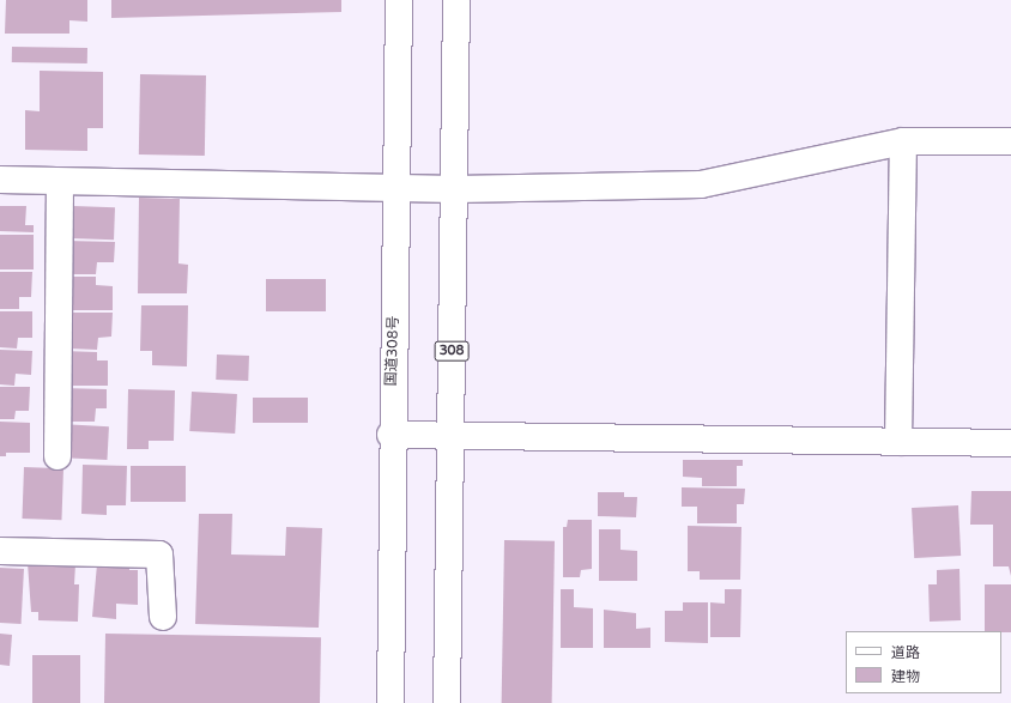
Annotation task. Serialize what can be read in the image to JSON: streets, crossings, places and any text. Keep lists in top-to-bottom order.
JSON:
{
  "streets": {
    "main road": ["国道308号", "308"]
  },
  "legend": ["道路", "建物"]
}
